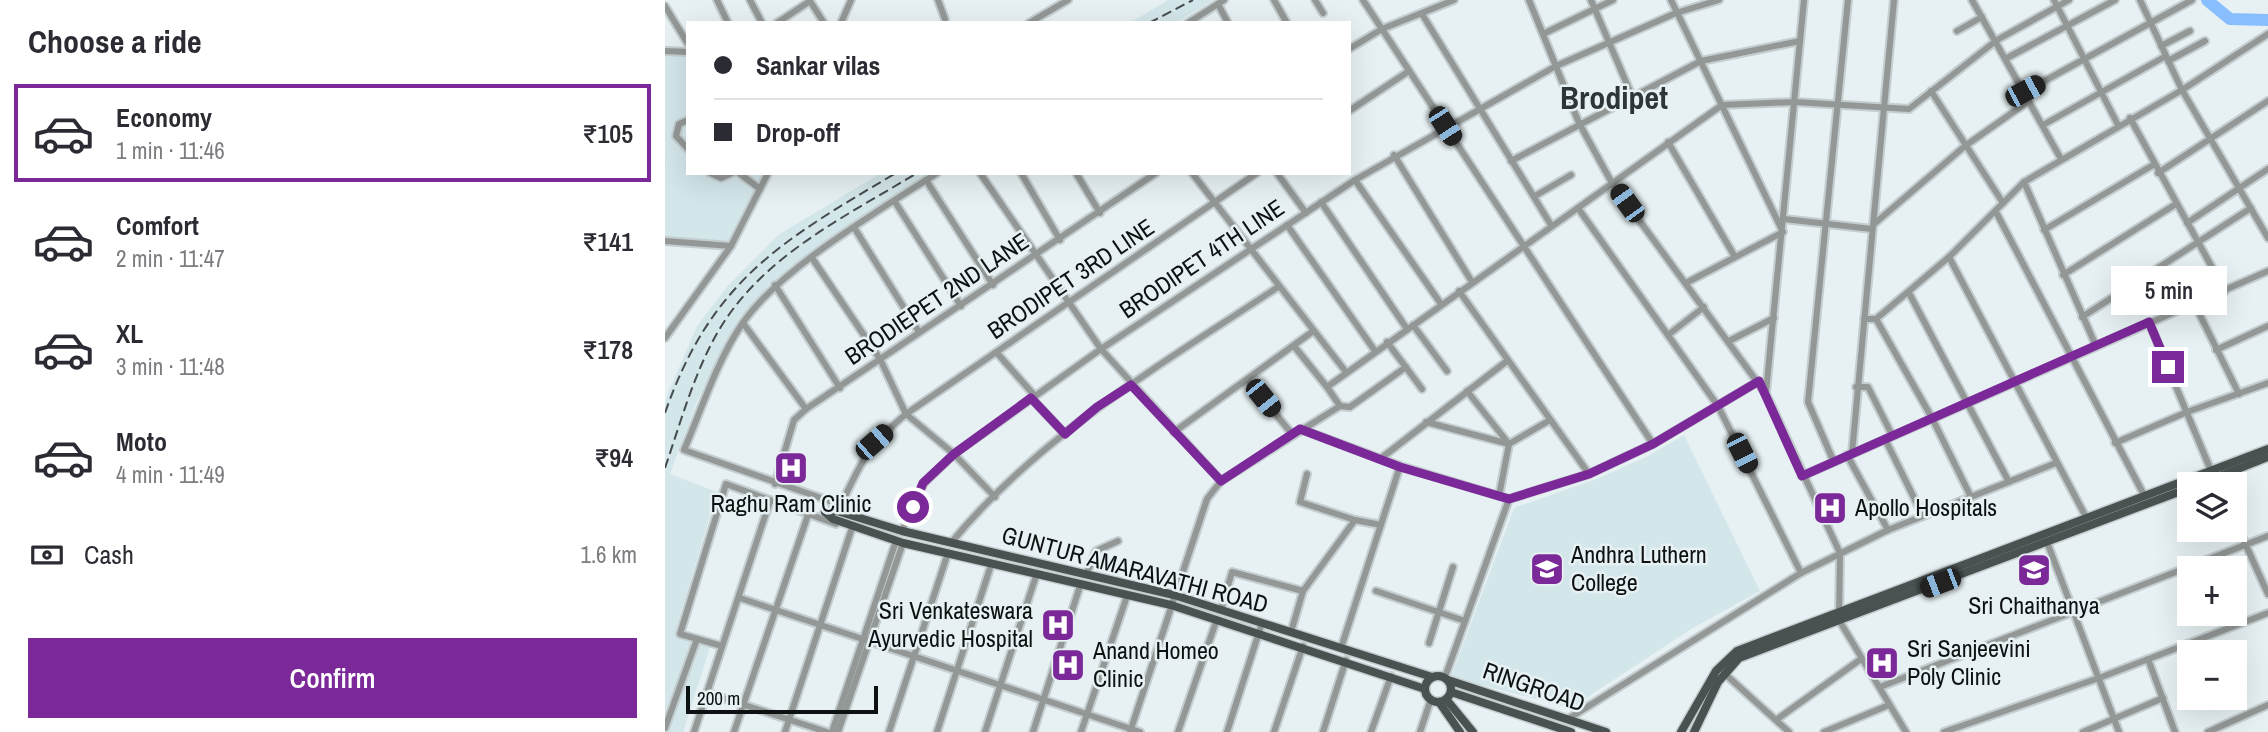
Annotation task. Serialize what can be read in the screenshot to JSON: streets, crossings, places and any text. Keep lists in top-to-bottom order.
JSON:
{
  "streets": {
    "main road": ["GUNTUR AMARAVATHI ROAD", "RINGROAD"],
    "street": ["BRODIPET 4TH LINE", "BRODIPET 3RD LINE", "BRODIEPET 2ND LANE"]
  },
  "crossings": [
    ["BRODIPET 4TH LINE", "GUNTUR AMARAVATHI ROAD"],
    ["GUNTUR AMARAVATHI ROAD", "RINGROAD"]
  ],
  "districts": ["Brodipet"],
  "places": {
    "hospital": [
      "Raghu Ram Clinic",
      "Apollo Hospitals",
      "Sri Venkateswara Ayurvedic Hospital",
      "Sri Sanjeevini Poly Clinic",
      "Anand Homeo Clinic"
    ],
    "school or university": ["Andhra Luthern College", "Sri Chaithanya"]
  },
  "scale_bar": "200 m",
  "page": {
    "heading": "Choose a ride",
    "banner": ["Sankar vilas", "Drop-off"],
    "list": [
      {
        "name": "Economy",
        "note": "1 min · 11:46",
        "value": "₹105"
      },
      {
        "name": "Comfort",
        "note": "2 min · 11:47",
        "value": "₹141"
      },
      {
        "name": "XL",
        "note": "3 min · 11:48",
        "value": "₹178"
      },
      {
        "name": "Moto",
        "note": "4 min · 11:49",
        "value": "₹94"
      }
    ],
    "bubble": "5 min",
    "map_buttons": ["+", "−"],
    "pay": ["Cash", "1.6 km"],
    "buttons": "Confirm",
    "scale": "200 m"
  }
}
